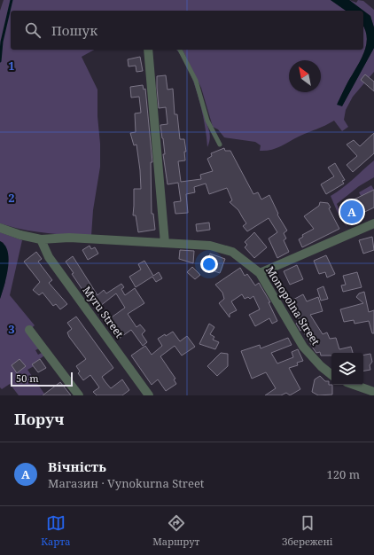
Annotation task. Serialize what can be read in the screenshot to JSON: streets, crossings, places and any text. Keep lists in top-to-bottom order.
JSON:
{
  "streets": {
    "street": ["Monopolna Street", "Myru Street"]
  },
  "crossings": [
    ["Monopolna Street", "Myru Street"]
  ],
  "scale_bar": "50 m",
  "north": "top left",
  "page": {
    "search": "Пошук",
    "pins": "A",
    "scale": "50 m",
    "heading": "Поруч",
    "list": [
      {
        "mark": "A",
        "name": "Вічність",
        "note": "Магазин · Vynokurna Street",
        "value": "120 m"
      }
    ],
    "nav": ["Карта", "Маршрут", "Збережені"]
  },
  "grid": {
    "rows": ["1", "2", "3"]
  }
}
